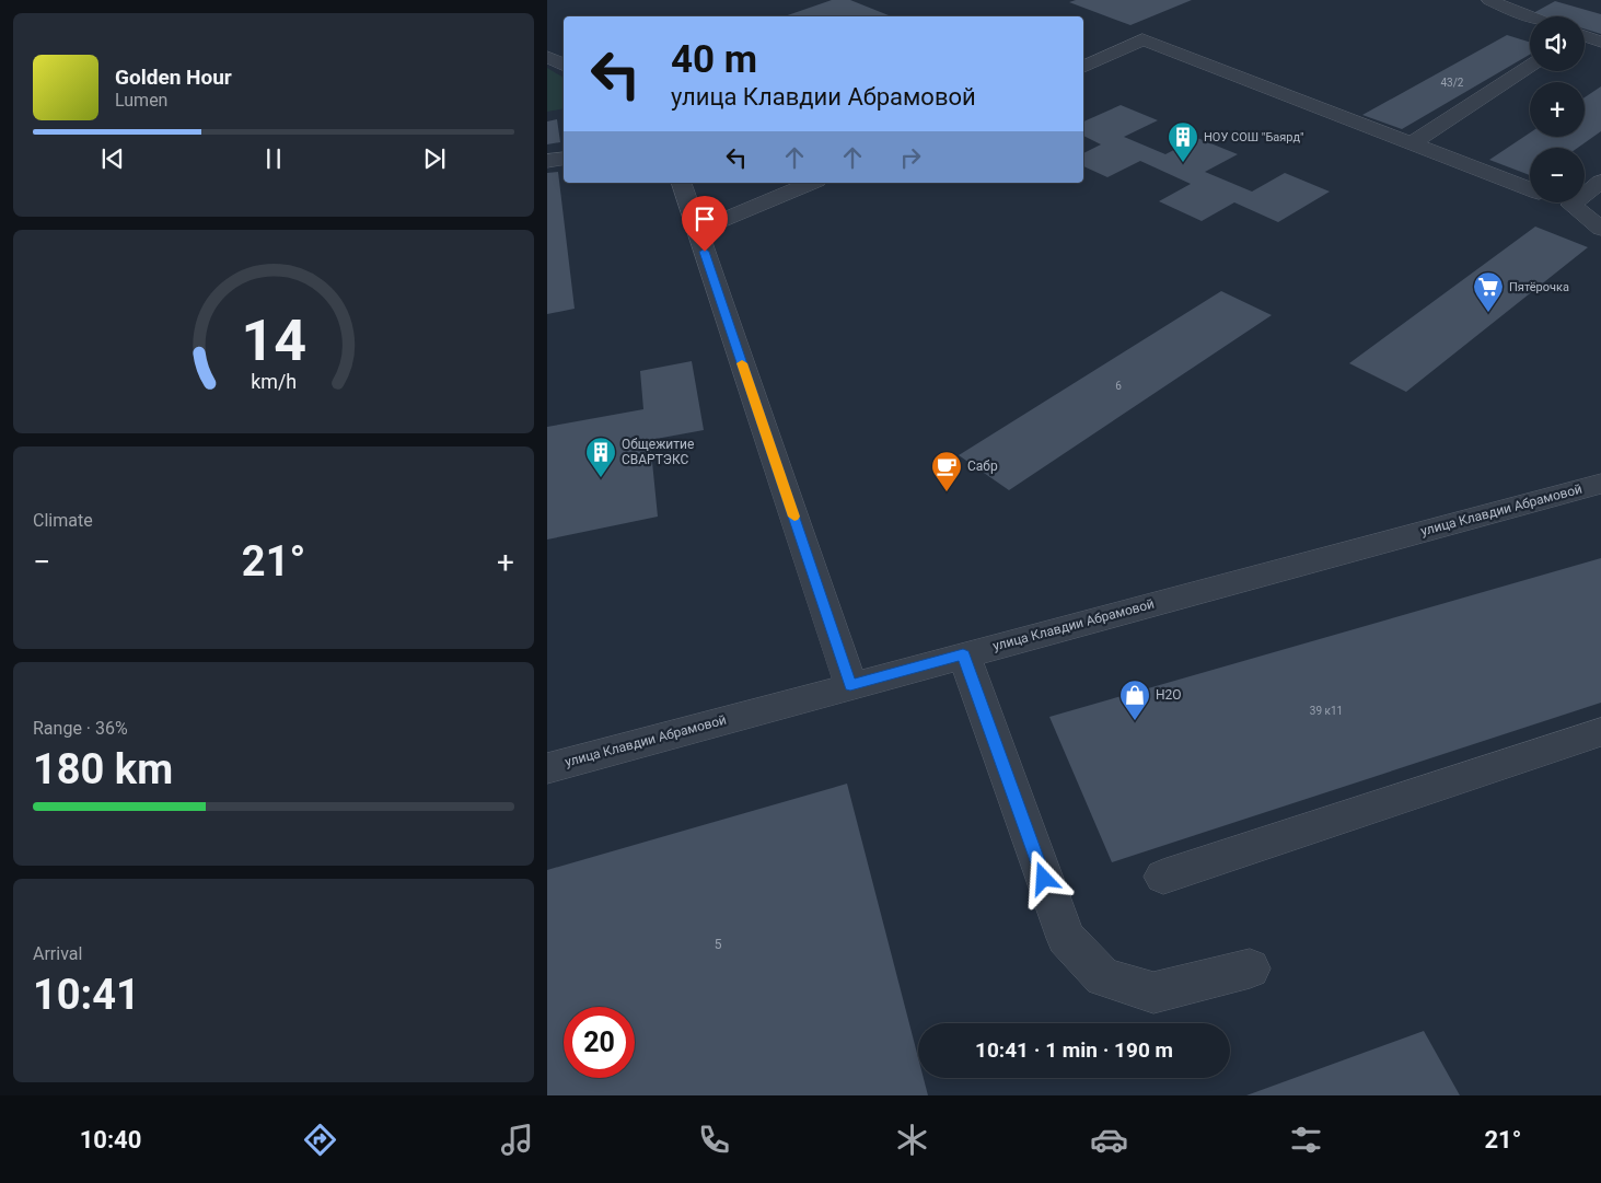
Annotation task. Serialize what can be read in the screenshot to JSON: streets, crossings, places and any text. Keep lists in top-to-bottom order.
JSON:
{
  "streets": {
    "street": ["улица Клавдии Абрамовой"]
  },
  "places": {
    "building": ["НОУ СОШ \"Баярд\"", "Общежитие СВАРТЭКС"],
    "supermarket": ["Пятёрочка"],
    "cafe": ["Сабр"],
    "shop": ["H2O"]
  },
  "house_numbers": [
    "43/2",
    "6",
    "39 к11",
    "5"
  ],
  "page": {
    "map_buttons": ["+", "−"],
    "turn": ["40 m", "улица Клавдии Абрамовой"],
    "song": ["Golden Hour", "Lumen"],
    "tile": [
      "Climate",
      ["Range · 36%", "180 km"],
      ["Arrival", "10:41"]
    ],
    "heat": ["−", "21°", "+"],
    "limit": "20",
    "trip": "10:41 · 1 min · 190 m",
    "tabs": ["10:40", "21°"],
    "gauge": ["14", "km/h"]
  }
}
